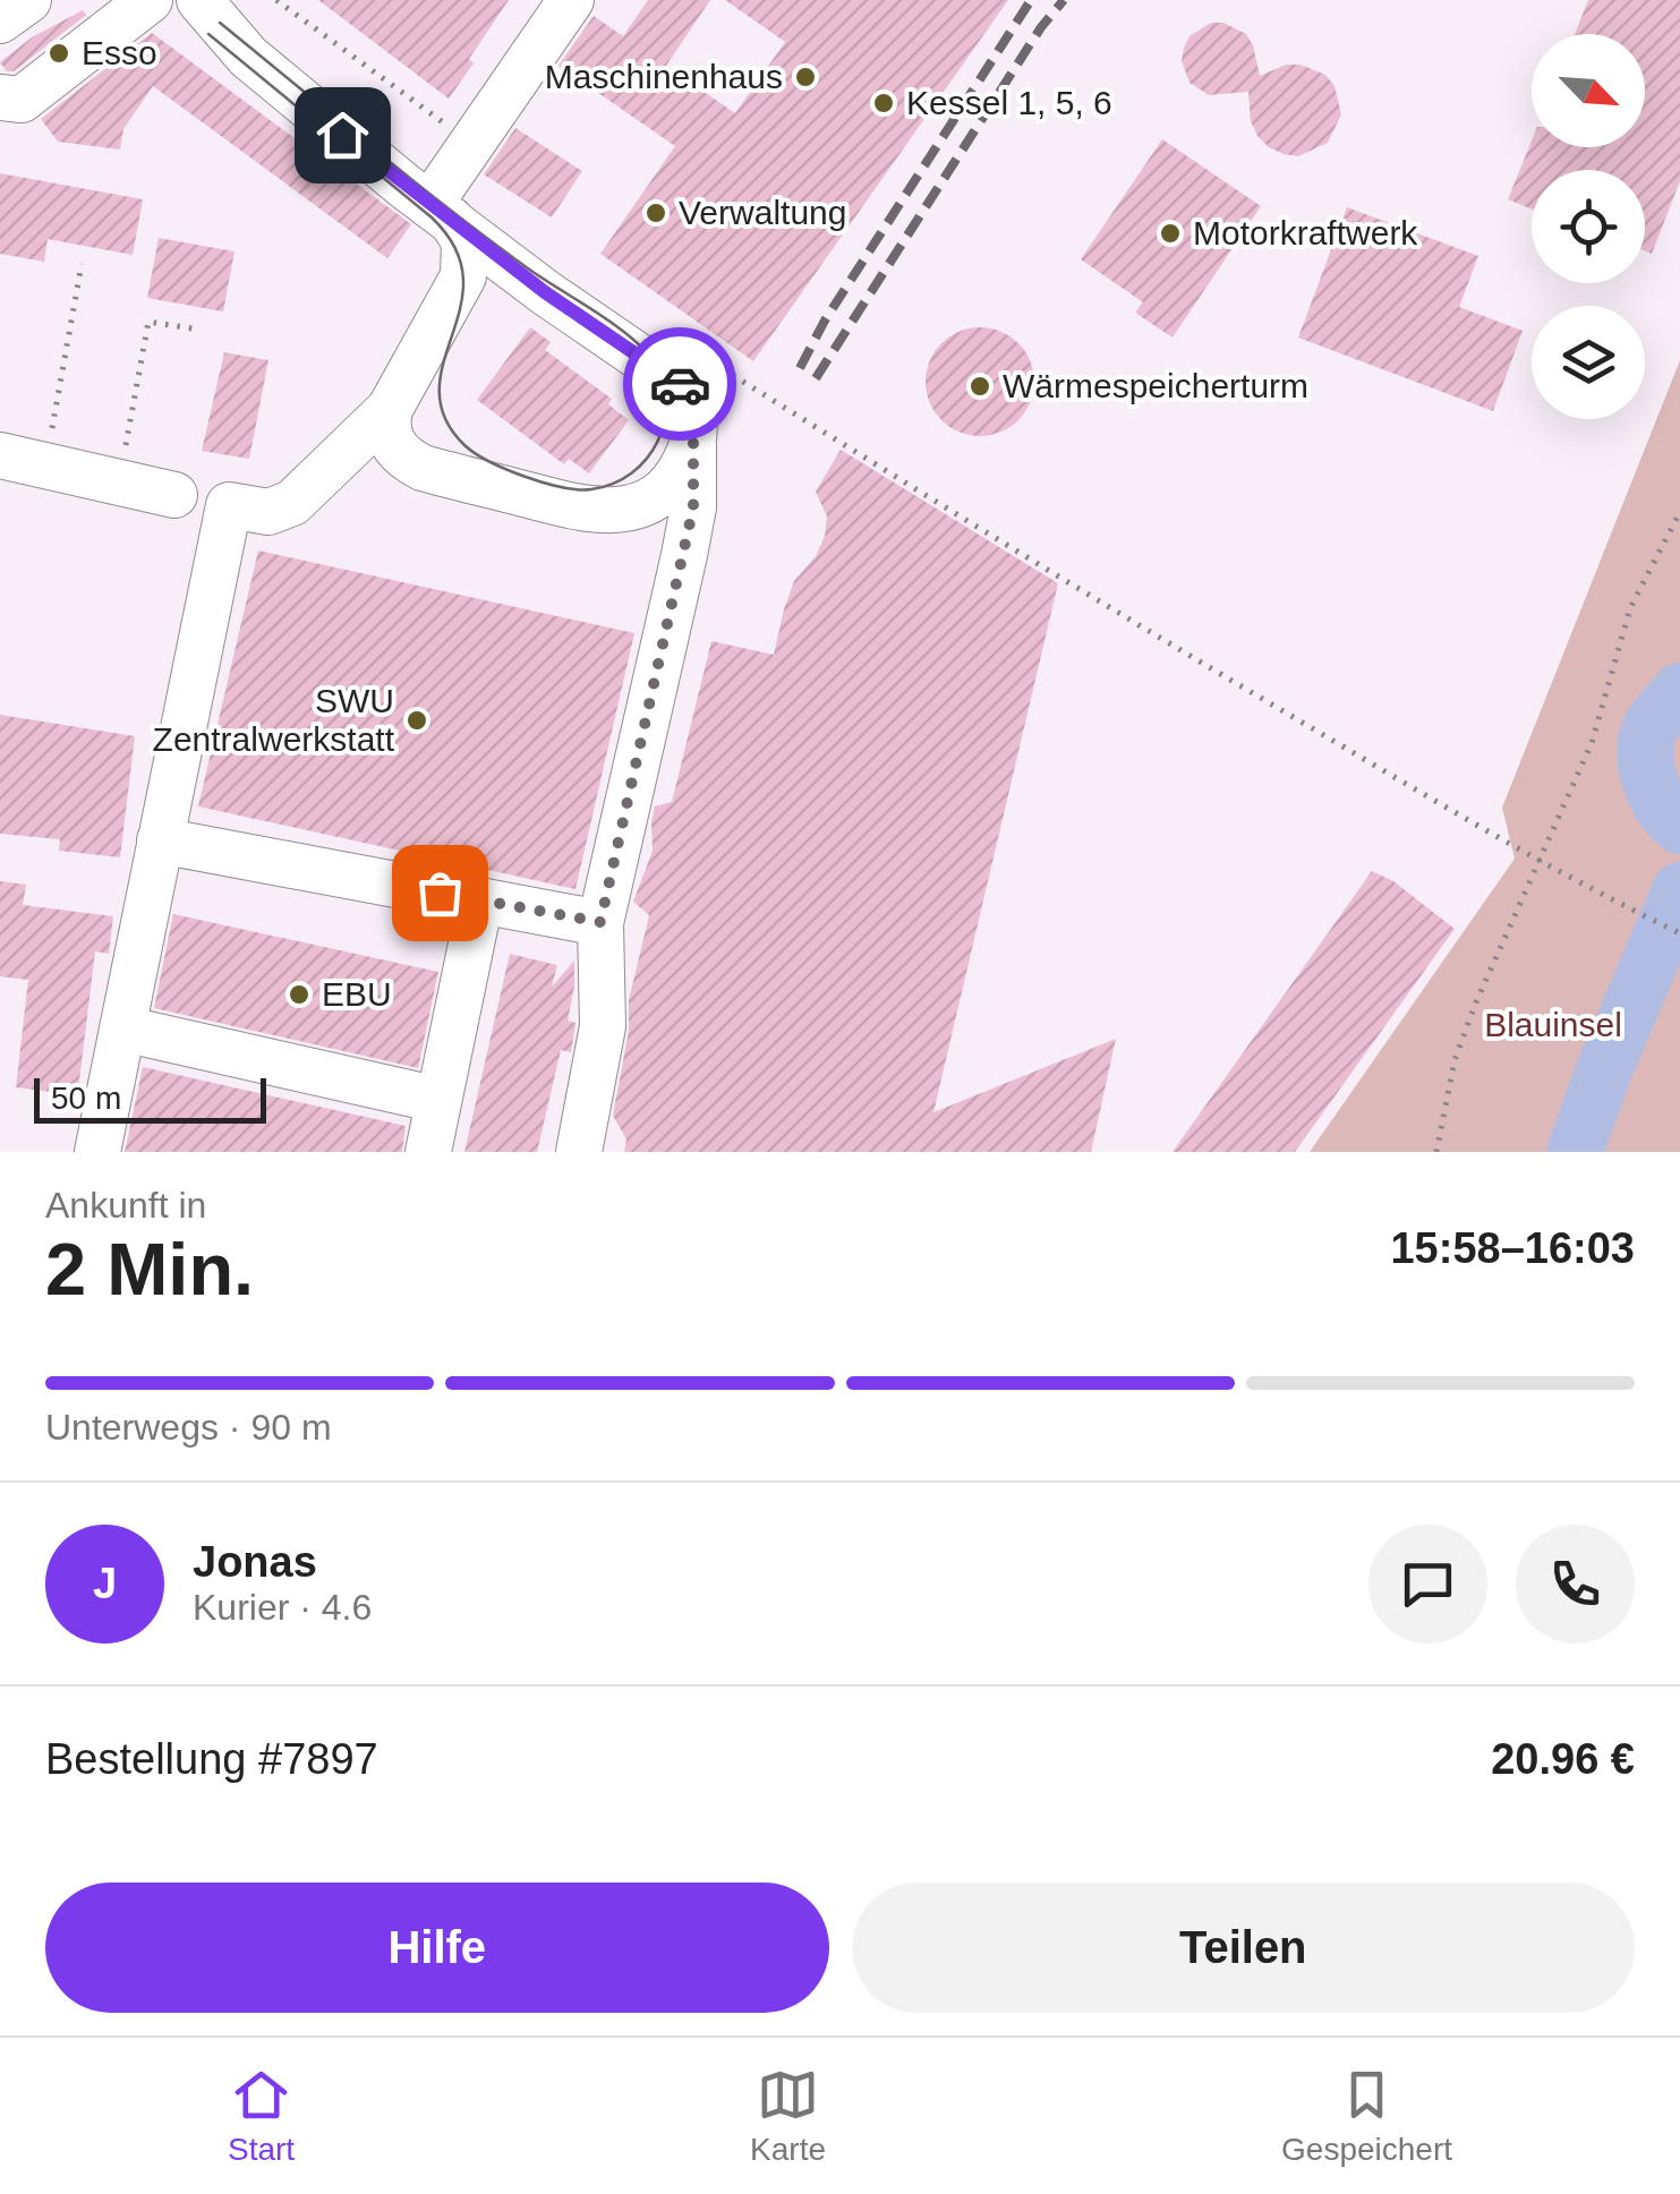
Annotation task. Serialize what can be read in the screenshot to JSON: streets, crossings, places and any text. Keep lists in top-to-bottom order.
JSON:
{
  "parks": ["Blauinsel"],
  "places": [
    "Esso",
    "Maschinenhaus",
    "Kessel 1, 5, 6",
    "Verwaltung",
    "Motorkraftwerk",
    "Wärmespeicherturm",
    "SWU Zentralwerkstatt",
    "EBU"
  ],
  "scale_bar": "50 m",
  "north": "bottom right",
  "page": {
    "scale": "50 m",
    "heading": ["2 Min.", "Ankunft in", "15:58–16:03"],
    "panel": [
      "Jonas",
      "Kurier · 4.6",
      "Bestellung #7897",
      "20.96 €"
    ],
    "bar": "Unterwegs · 90 m",
    "round": "J",
    "buttons": ["Hilfe", "Teilen"],
    "tabs": ["Start", "Karte", "Gespeichert"]
  }
}
